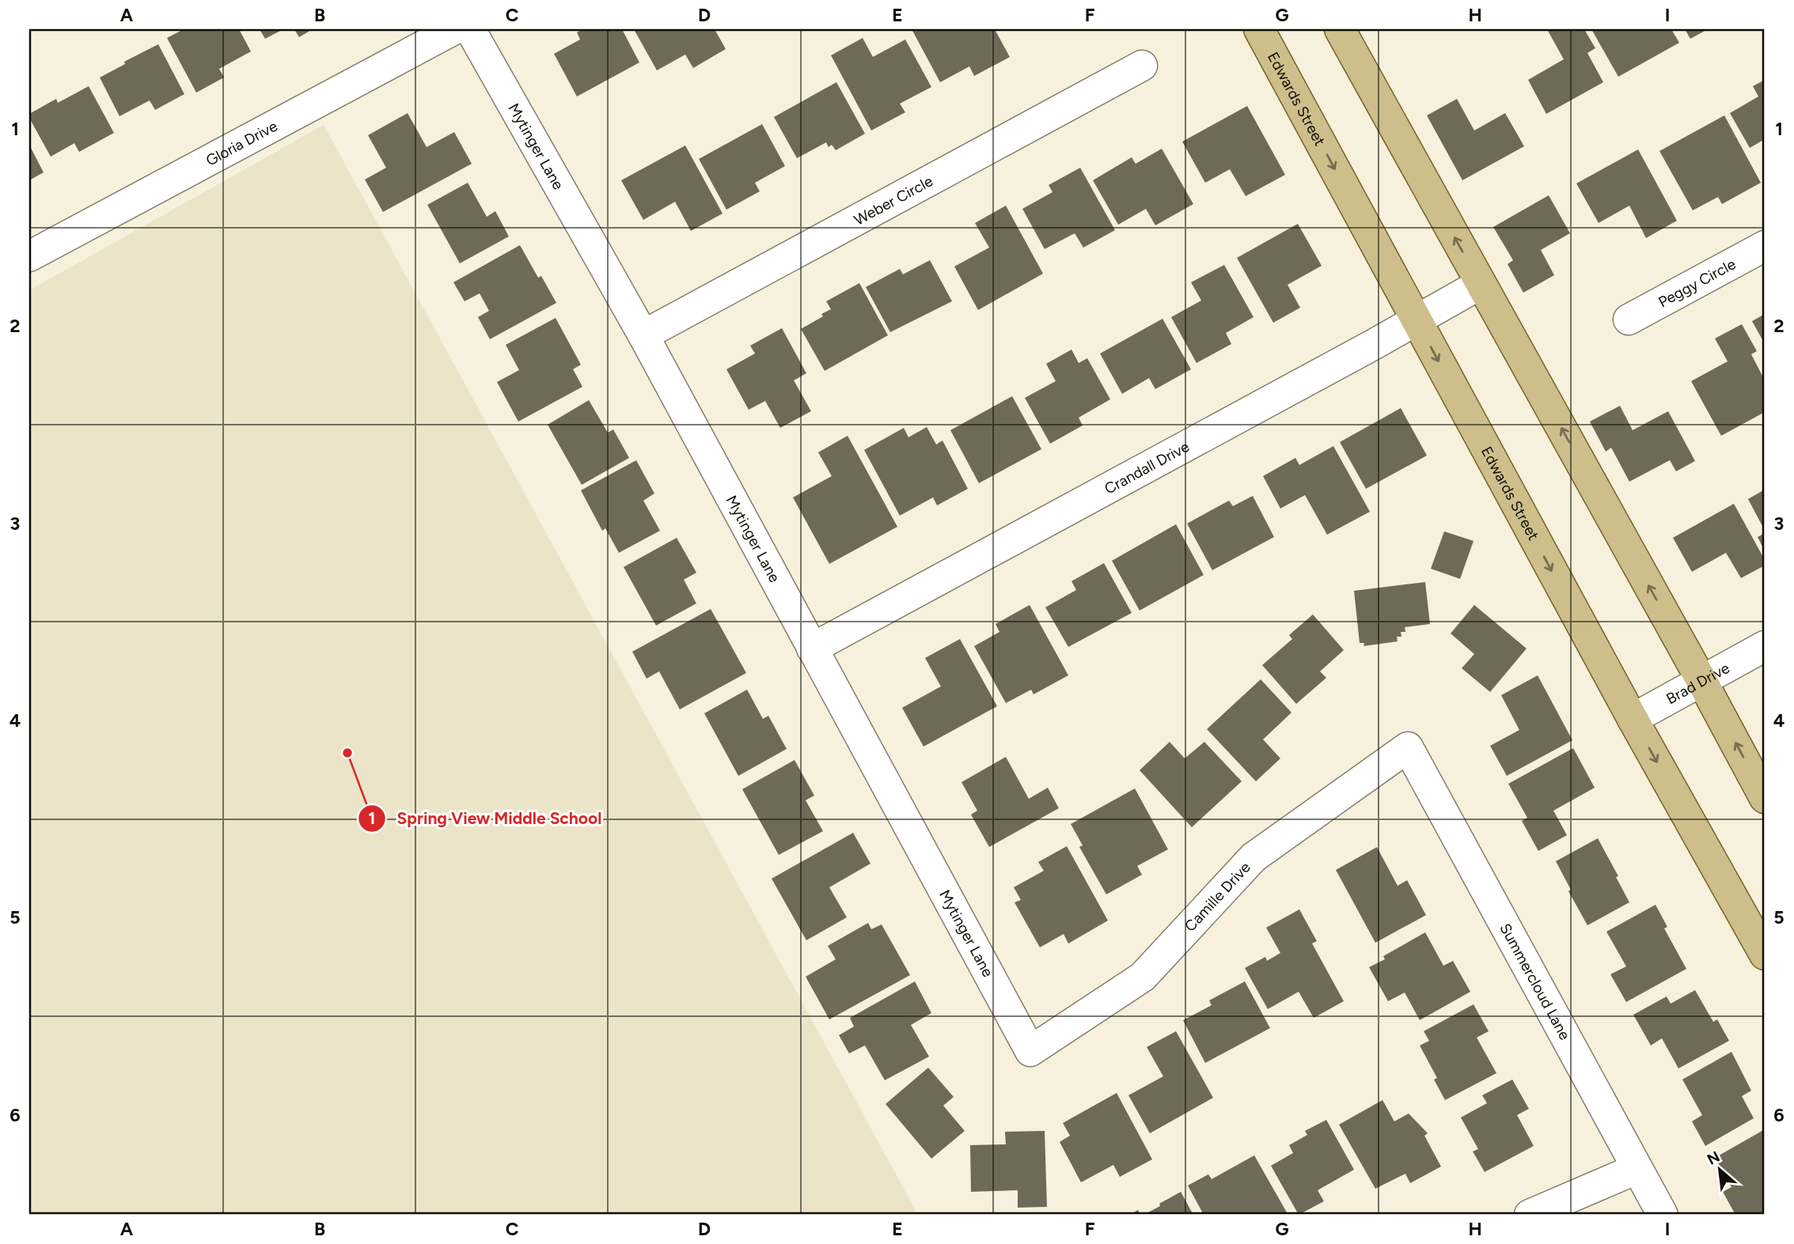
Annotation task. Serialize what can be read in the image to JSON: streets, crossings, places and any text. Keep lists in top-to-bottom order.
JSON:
{
  "streets": {
    "main road": ["Edwards Street"],
    "street": [
      "Gloria Drive",
      "Mytinger Lane",
      "Weber Circle",
      "Peggy Circle",
      "Crandall Drive",
      "Brad Drive",
      "Camille Drive",
      "Summercloud Lane"
    ]
  },
  "crossings": [
    ["Edwards Street", "Crandall Drive"],
    ["Edwards Street", "Brad Drive"],
    ["Mytinger Lane", "Weber Circle"],
    ["Mytinger Lane", "Crandall Drive"],
    ["Mytinger Lane", "Camille Drive"],
    ["Camille Drive", "Summercloud Lane"]
  ],
  "places": ["Spring View Middle School"],
  "north": "top left",
  "grid": {
    "columns": [
      "A",
      "B",
      "C",
      "D",
      "E",
      "F",
      "G",
      "H",
      "I"
    ],
    "rows": [
      "1",
      "2",
      "3",
      "4",
      "5",
      "6"
    ]
  }
}
